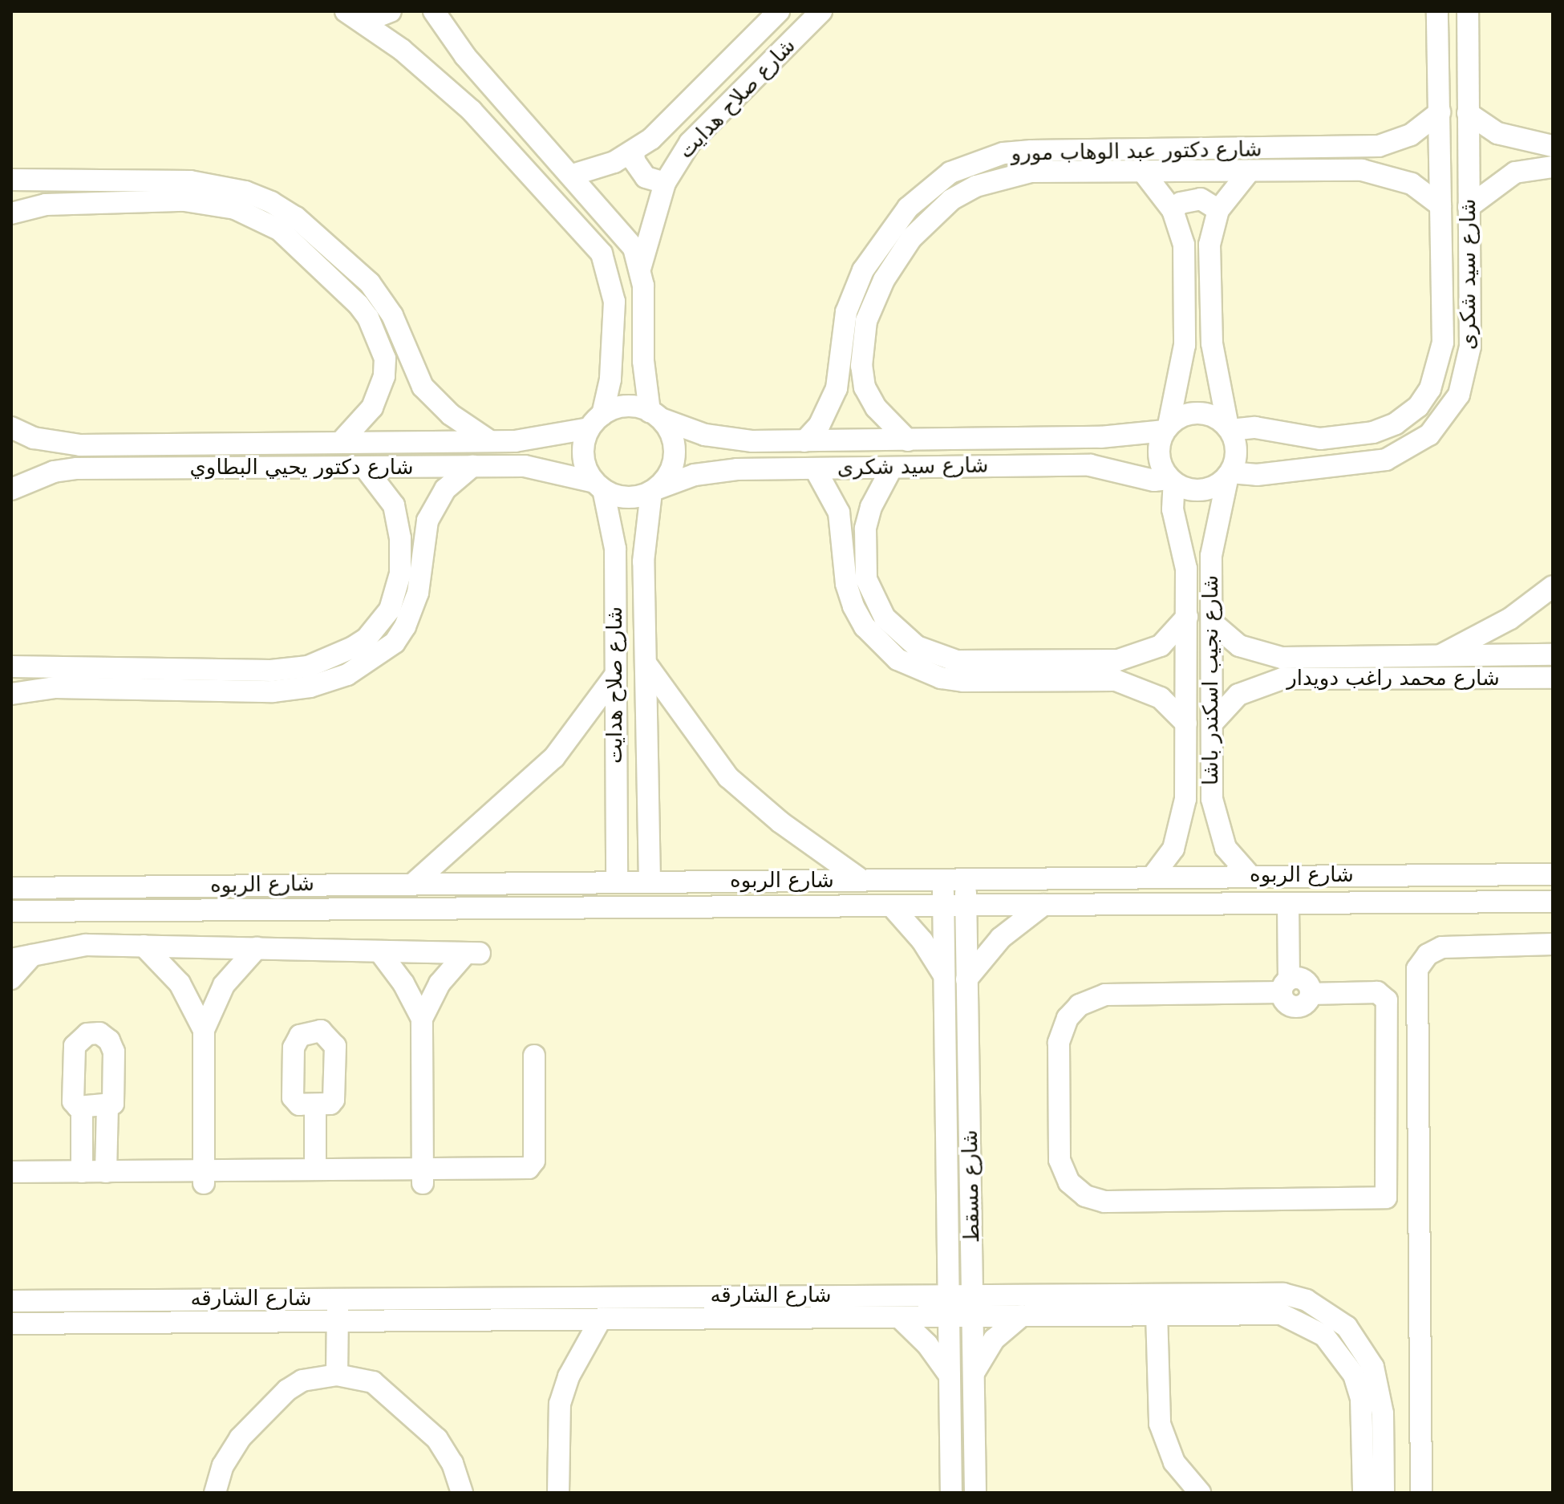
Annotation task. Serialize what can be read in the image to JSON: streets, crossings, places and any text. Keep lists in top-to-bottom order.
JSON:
{
  "streets": {
    "street": [
      "شارع صلاح هدايت",
      "شارع دكتور عبد الوهاب مورو",
      "شارع سيد شكرى",
      "شارع دكتور يحيي البطاوي",
      "شارع محمد راغب دويدار",
      "شارع نجيب اسكندر باشا",
      "شارع الربوه",
      "شارع مسقط",
      "شارع الشارقه"
    ]
  },
  "crossings": [
    ["شارع صلاح هدايت", "شارع سيد شكرى"],
    ["شارع صلاح هدايت", "شارع دكتور يحيي البطاوي"],
    ["شارع صلاح هدايت", "شارع الربوه"],
    ["شارع دكتور عبد الوهاب مورو", "شارع سيد شكرى"],
    ["شارع سيد شكرى", "شارع دكتور يحيي البطاوي"],
    ["شارع سيد شكرى", "شارع نجيب اسكندر باشا"],
    ["شارع محمد راغب دويدار", "شارع نجيب اسكندر باشا"],
    ["شارع نجيب اسكندر باشا", "شارع الربوه"],
    ["شارع الربوه", "شارع مسقط"],
    ["شارع مسقط", "شارع الشارقه"]
  ]
}
